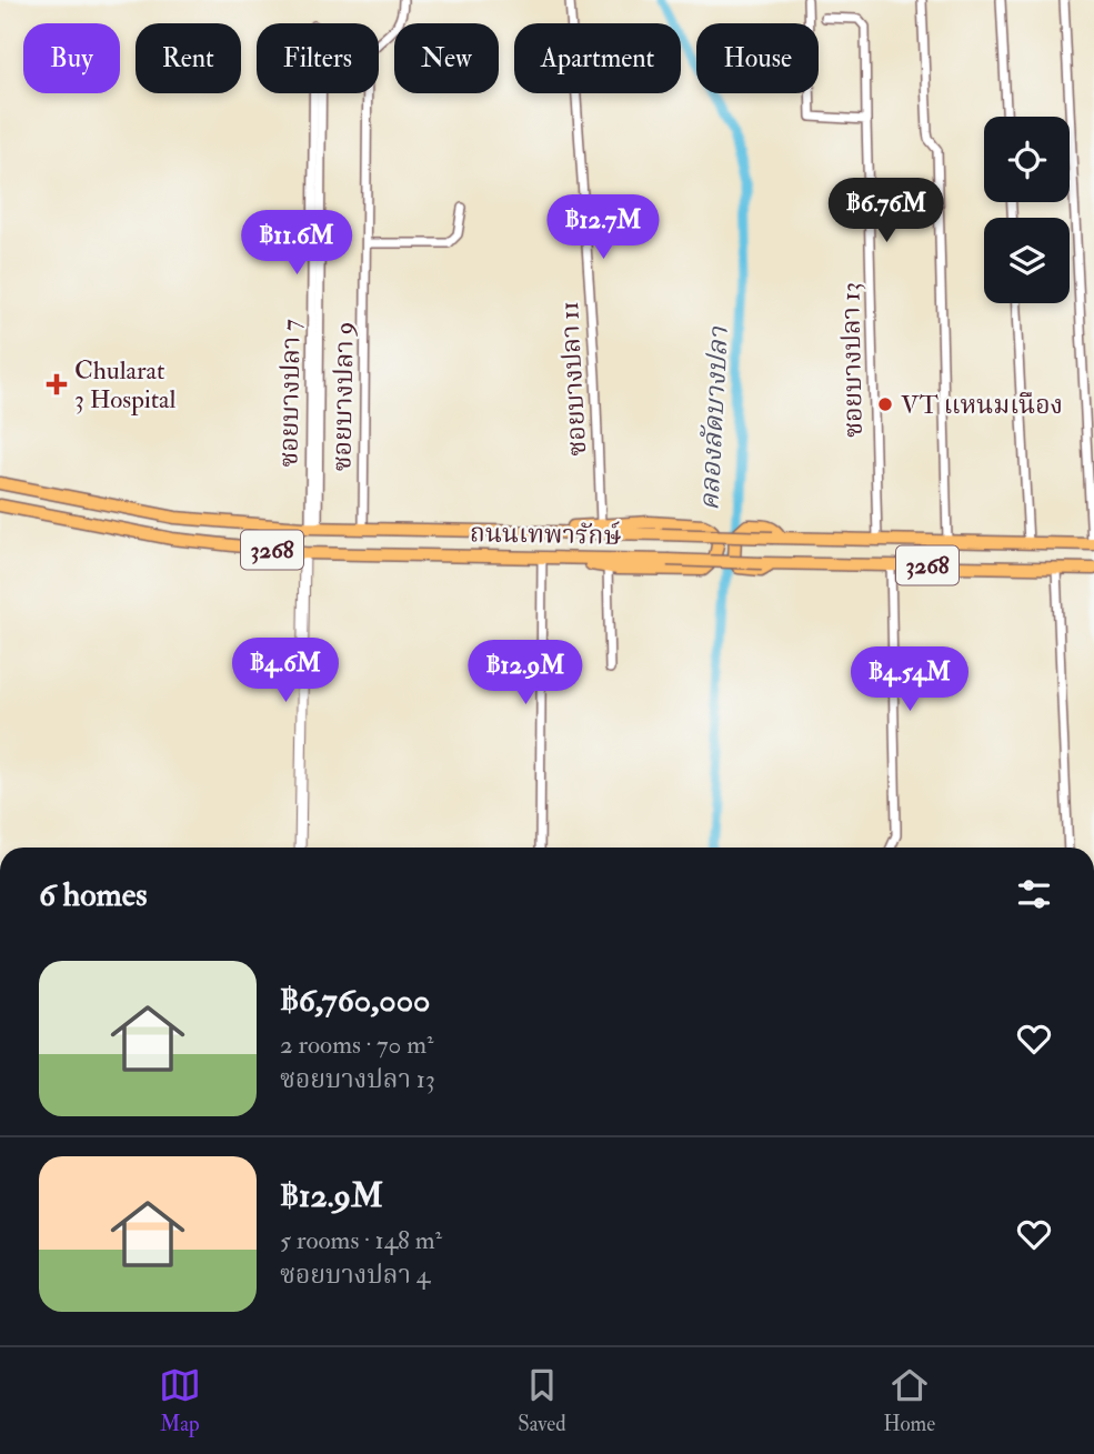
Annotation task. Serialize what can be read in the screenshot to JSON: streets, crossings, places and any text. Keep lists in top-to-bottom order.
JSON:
{
  "streets": {
    "main road": ["ถนนเทพารักษ์", "3268"],
    "street": [
      "ซอยบางปลา 13",
      "ซอยบางปลา 11",
      "ซอยบางปลา 7",
      "ซอยบางปลา 9"
    ]
  },
  "crossings": [
    ["ซอยบางปลา 13", "ถนนเทพารักษ์"],
    ["ซอยบางปลา 7", "ถนนเทพารักษ์"],
    ["ซอยบางปลา 9", "ถนนเทพารักษ์"]
  ],
  "water": ["คลองลัดบางปลา"],
  "places": {
    "health": ["Chularat 3 Hospital"],
    "other": ["VT แหนมเนือง"]
  },
  "page": {
    "chip": [
      "Buy",
      "Rent",
      "Filters",
      "New",
      "Apartment",
      "House"
    ],
    "price": [
      "฿6.76M",
      "฿12.7M",
      "฿11.6M",
      "฿4.6M",
      "฿12.9M",
      "฿4.54M"
    ],
    "heading": "6 homes",
    "list": [
      {
        "name": "฿6,760,000",
        "note": "2 rooms · 70 m² · ซอยบางปลา 13"
      },
      {
        "name": "฿12.9M",
        "note": "5 rooms · 148 m² · ซอยบางปลา 4"
      }
    ],
    "tabs": ["Map", "Saved", "Home"]
  }
}
